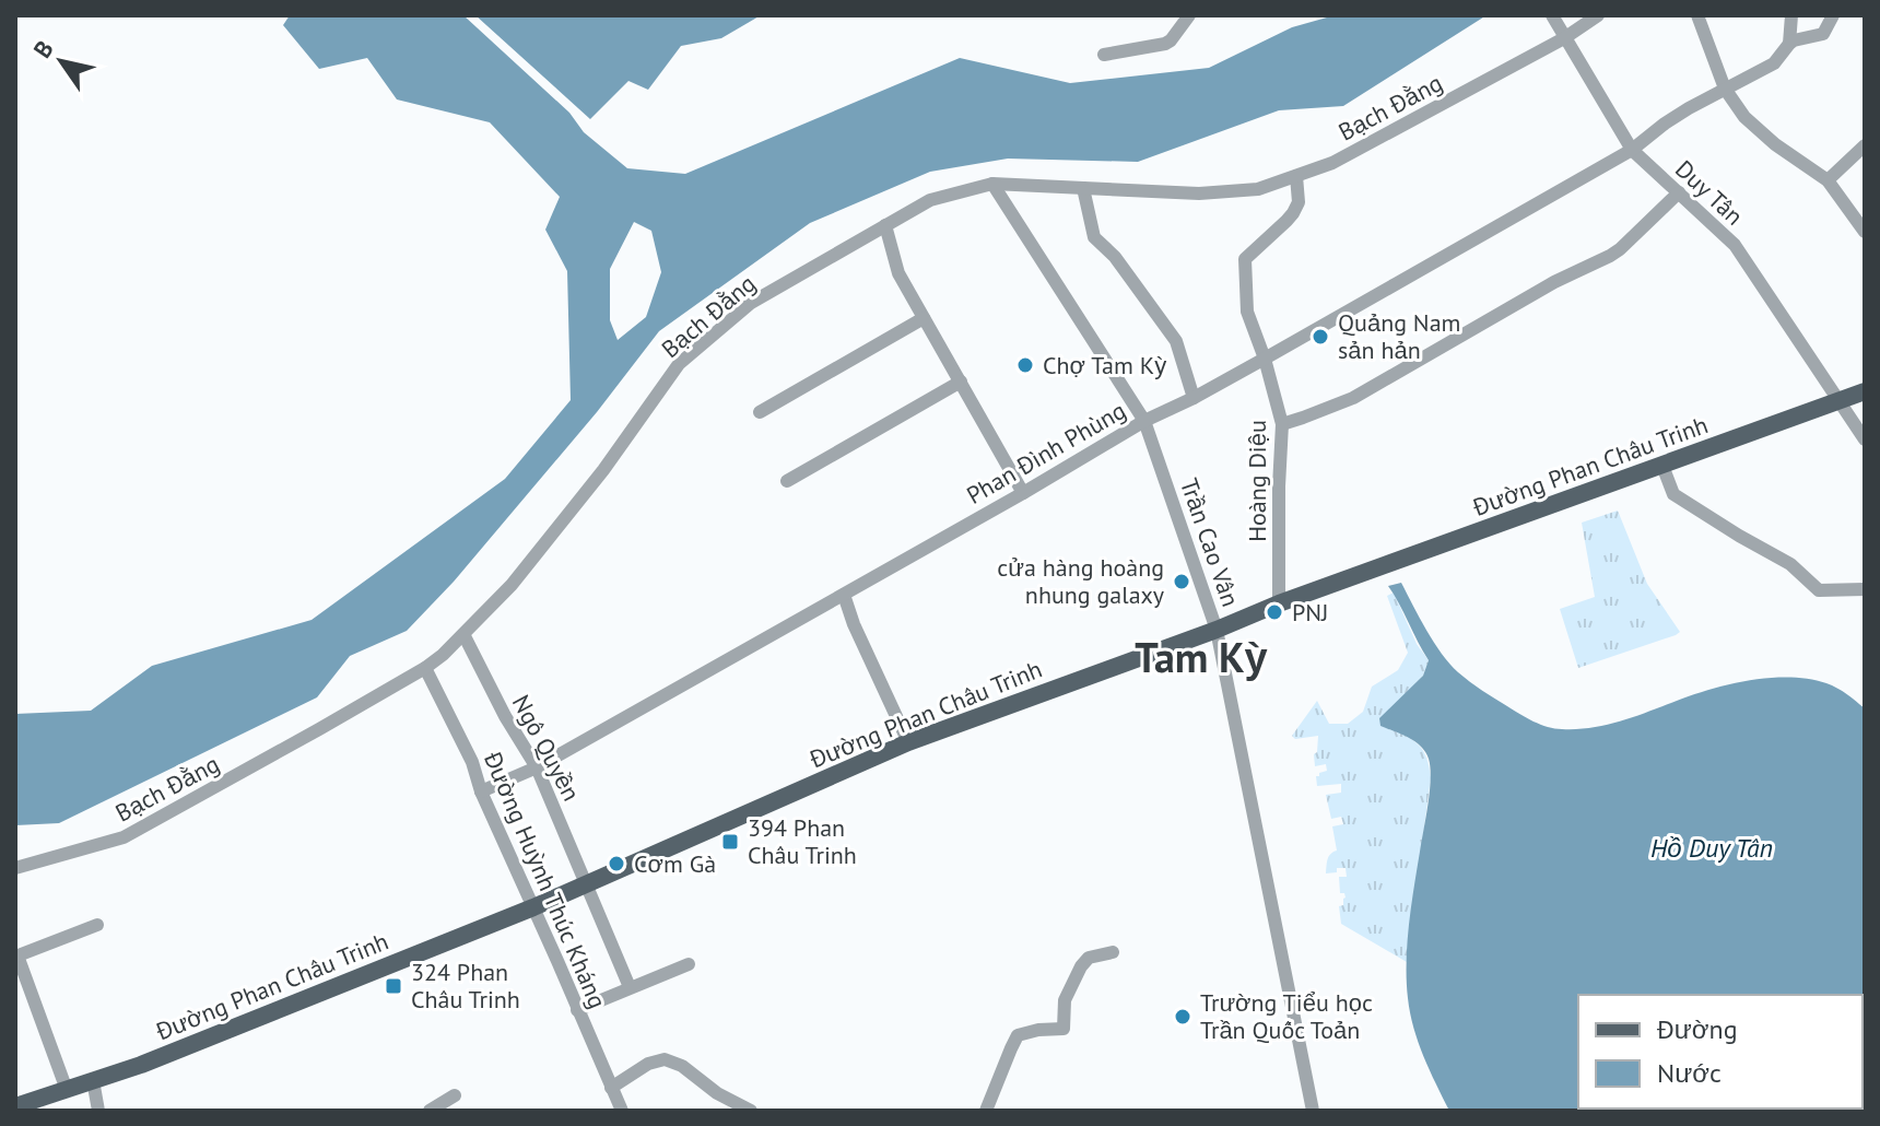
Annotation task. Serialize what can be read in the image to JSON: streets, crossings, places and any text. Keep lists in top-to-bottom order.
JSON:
{
  "streets": {
    "main road": ["Đường Phan Châu Trinh"],
    "street": [
      "Bạch Đằng",
      "Duy Tân",
      "Phan Đình Phùng",
      "Hoàng Diệu",
      "Trần Cao Vân",
      "Ngô Quyền",
      "Đường Huỳnh Thúc Kháng"
    ]
  },
  "crossings": [
    ["Bạch Đằng", "Duy Tân"],
    ["Bạch Đằng", "Hoàng Diệu"],
    ["Bạch Đằng", "Trần Cao Vân"],
    ["Bạch Đằng", "Ngô Quyền"],
    ["Bạch Đằng", "Đường Huỳnh Thúc Kháng"],
    ["Duy Tân", "Phan Đình Phùng"],
    ["Duy Tân", "Đường Phan Châu Trinh"],
    ["Phan Đình Phùng", "Hoàng Diệu"],
    ["Phan Đình Phùng", "Trần Cao Vân"],
    ["Phan Đình Phùng", "Ngô Quyền"],
    ["Phan Đình Phùng", "Đường Huỳnh Thúc Kháng"],
    ["Đường Phan Châu Trinh", "Hoàng Diệu"],
    ["Đường Phan Châu Trinh", "Trần Cao Vân"],
    ["Đường Phan Châu Trinh", "Ngô Quyền"],
    ["Đường Phan Châu Trinh", "Đường Huỳnh Thúc Kháng"]
  ],
  "districts": ["Tam Kỳ"],
  "water": ["Hồ Duy Tân"],
  "places": {
    "other": [
      "Quảng Nam sản hản",
      "Chợ Tam Kỳ",
      "cửa hàng hoàng nhung galaxy",
      "PNJ",
      "Cơm Gà",
      "Trường Tiểu học Trần Quốc Toản"
    ],
    "transit": ["394 Phan Châu Trinh", "324 Phan Châu Trinh"]
  },
  "legend": ["Đường", "Nước"],
  "north": "top left"
}
